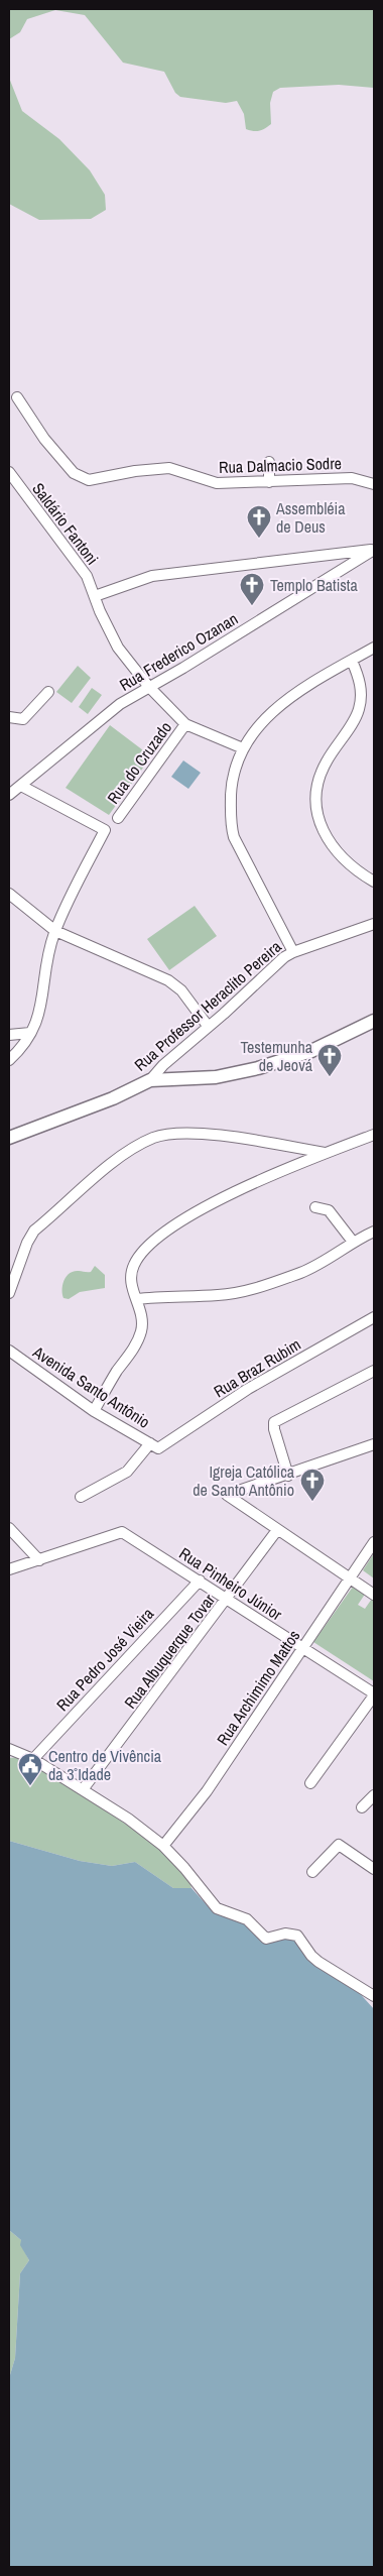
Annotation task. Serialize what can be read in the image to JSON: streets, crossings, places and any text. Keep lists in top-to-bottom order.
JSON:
{
  "streets": {
    "main road": ["Rua Professor Heraclito Pereira"],
    "street": [
      "Rua Dalmacio Sodre",
      "Saldário Fantoni",
      "Rua Frederico Ozanan",
      "Rua do Cruzado",
      "Rua Braz Rubim",
      "Avenida Santo Antônio",
      "Rua Pinheiro Júnior",
      "Rua Albuquerque Tovar",
      "Rua Pedro José Vieira",
      "Rua Archimimo Mattos"
    ]
  },
  "crossings": [
    ["Saldário Fantoni", "Rua Frederico Ozanan"],
    ["Saldário Fantoni", "Rua do Cruzado"],
    ["Rua Braz Rubim", "Avenida Santo Antônio"],
    ["Rua Pinheiro Júnior", "Rua Albuquerque Tovar"],
    ["Rua Pinheiro Júnior", "Rua Pedro José Vieira"],
    ["Rua Pinheiro Júnior", "Rua Archimimo Mattos"]
  ],
  "places": {
    "church": [
      "Assembléia de Deus",
      "Templo Batista",
      "Testemunha de Jeová",
      "Igreja Católica de Santo Antônio"
    ],
    "public building": ["Centro de Vivência da 3˚ Idade"]
  }
}
